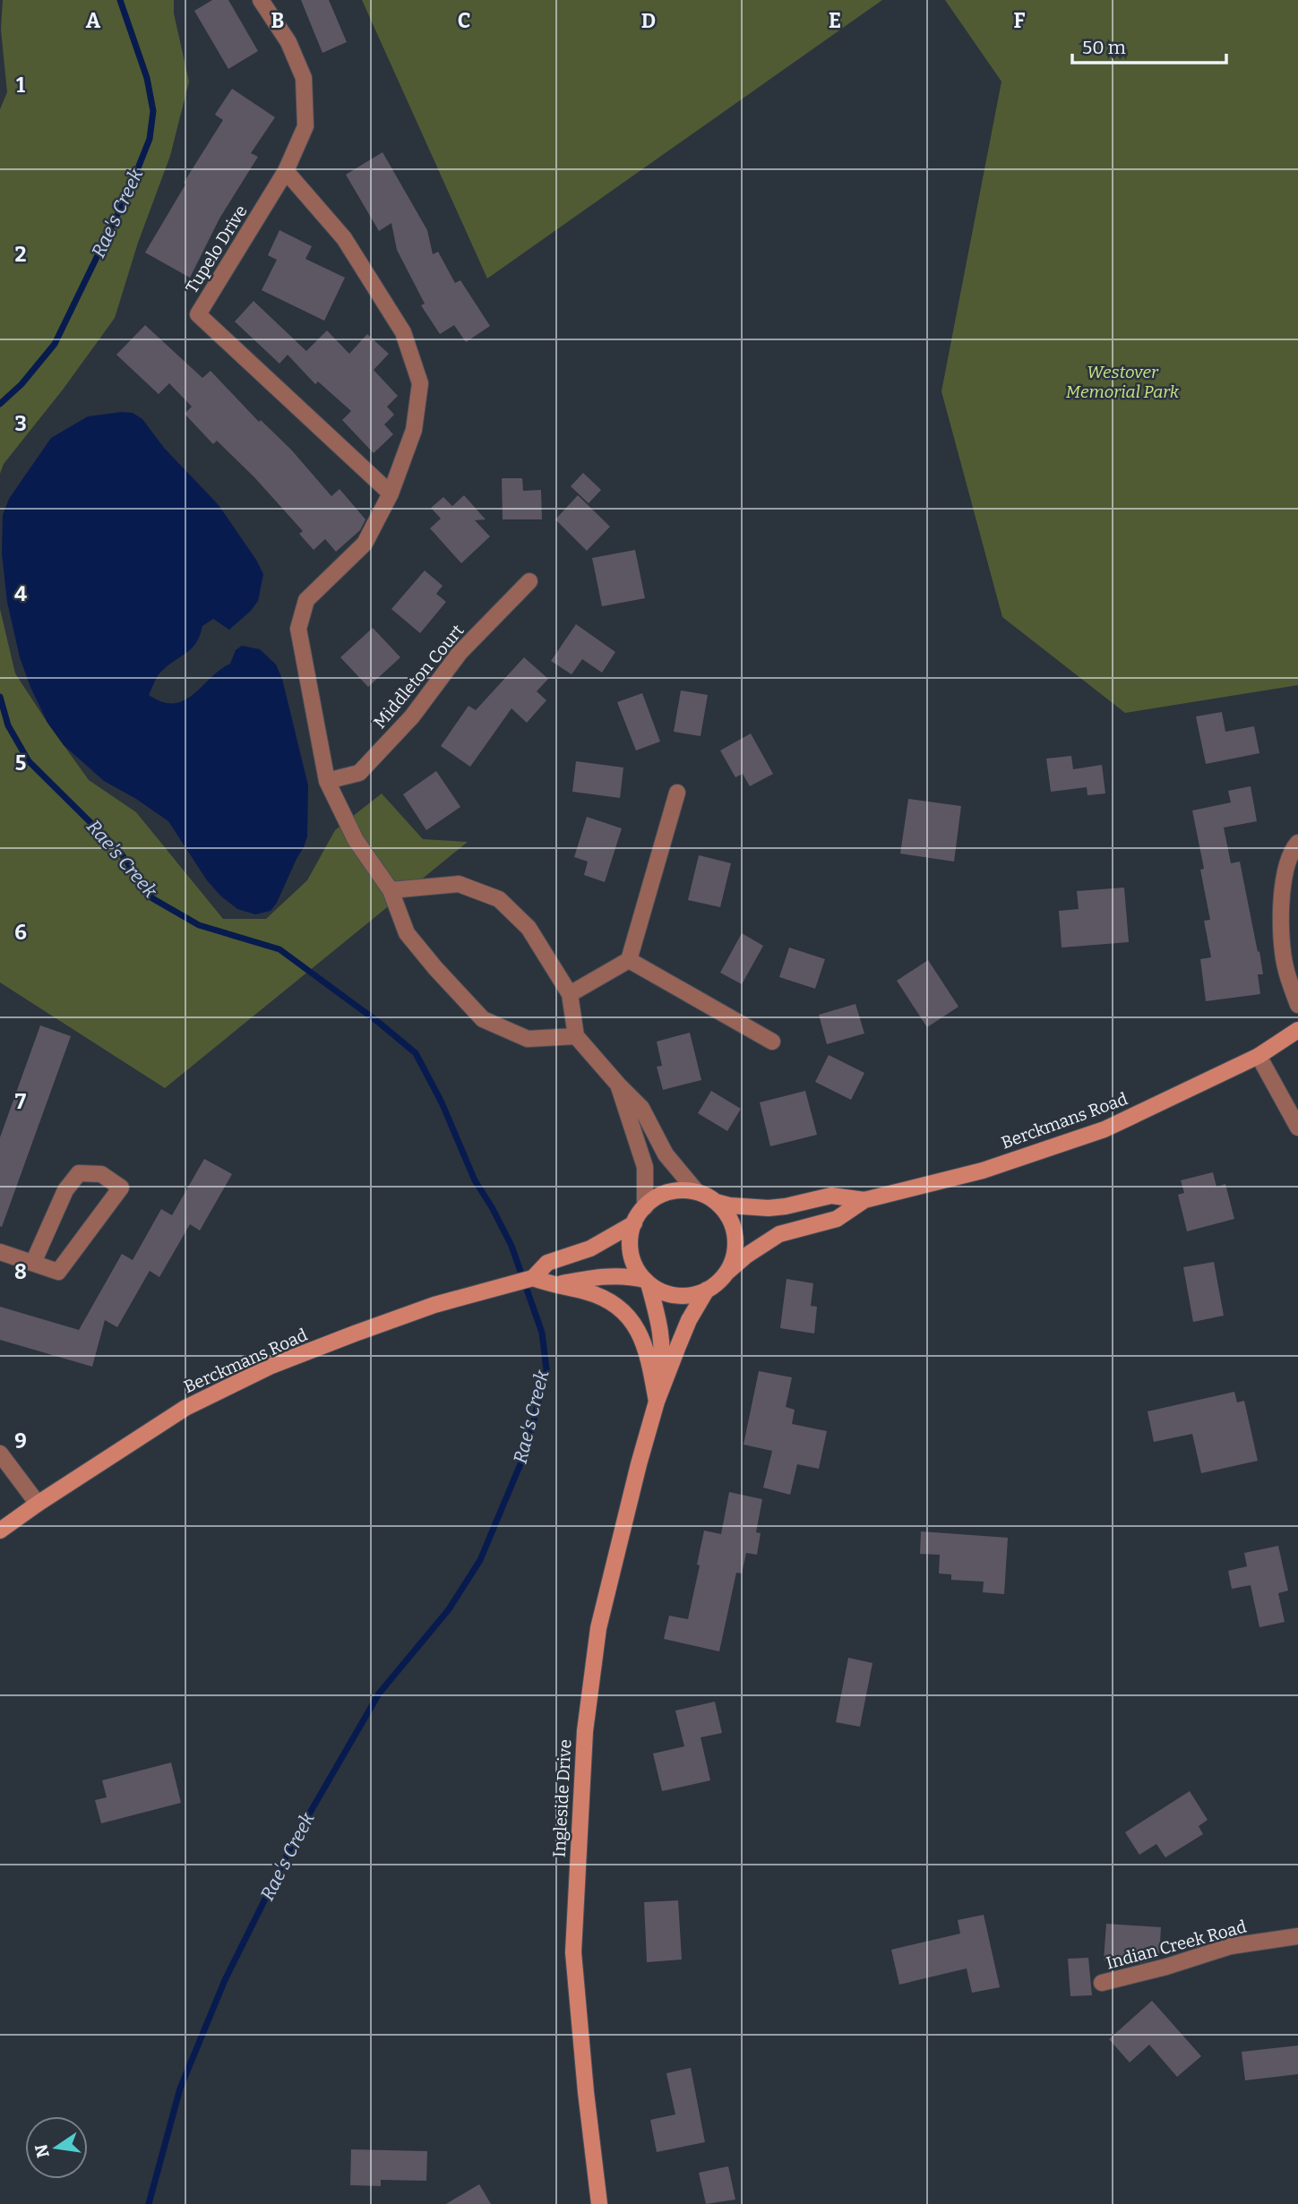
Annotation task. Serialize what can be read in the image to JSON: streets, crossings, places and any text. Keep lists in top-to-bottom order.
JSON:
{
  "streets": {
    "main road": ["Berckmans Road", "Ingleside Drive"],
    "street": ["Tupelo Drive", "Middleton Court", "Indian Creek Road"]
  },
  "crossings": [
    ["Berckmans Road", "Ingleside Drive"]
  ],
  "water": ["Rae's Creek"],
  "parks": ["Westover Memorial Park"],
  "scale_bar": "50 m",
  "north": "left",
  "grid": {
    "columns": [
      "A",
      "B",
      "C",
      "D",
      "E",
      "F"
    ],
    "rows": [
      "1",
      "2",
      "3",
      "4",
      "5",
      "6",
      "7",
      "8",
      "9"
    ]
  }
}
